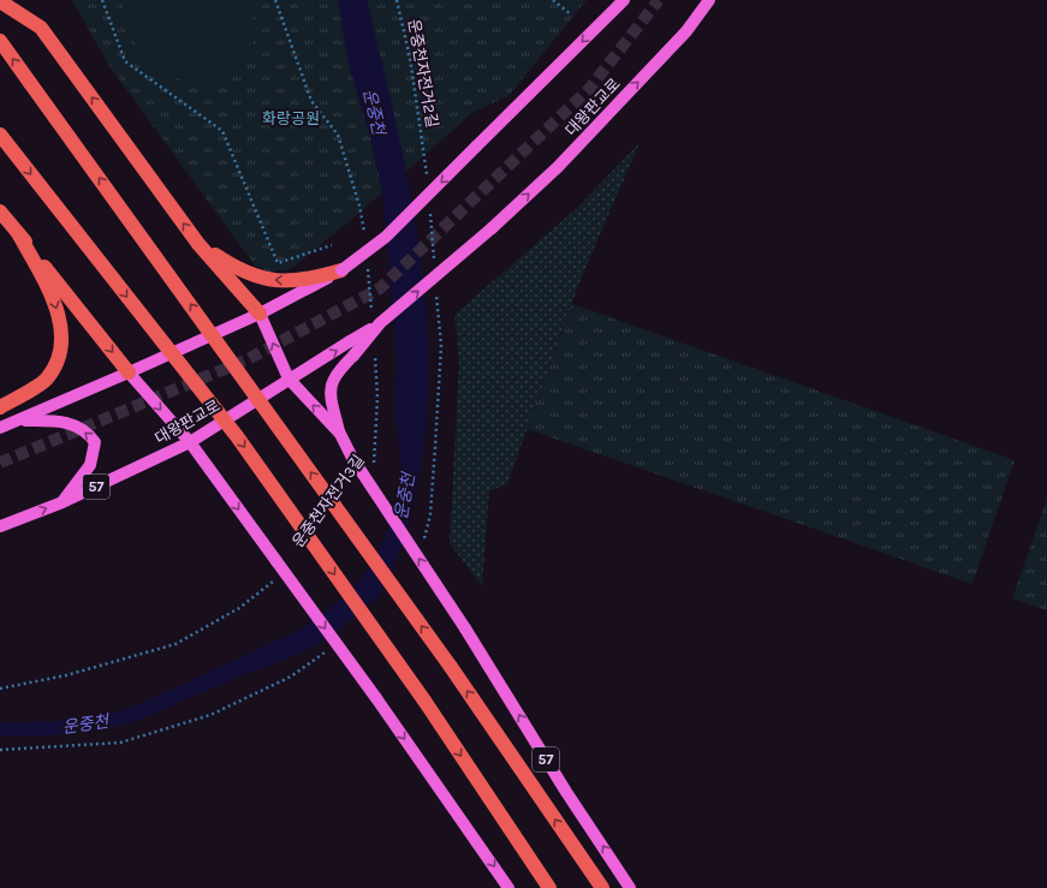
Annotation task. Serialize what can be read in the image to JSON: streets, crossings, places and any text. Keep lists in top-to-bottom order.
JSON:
{
  "streets": {
    "main road": ["대왕판교로", "57"],
    "path": ["운중천자전거2길", "운중천자전거3길"]
  },
  "crossings": [
    ["대왕판교로", "57"]
  ],
  "water": ["운중천"],
  "parks": ["화랑공원"]
}
